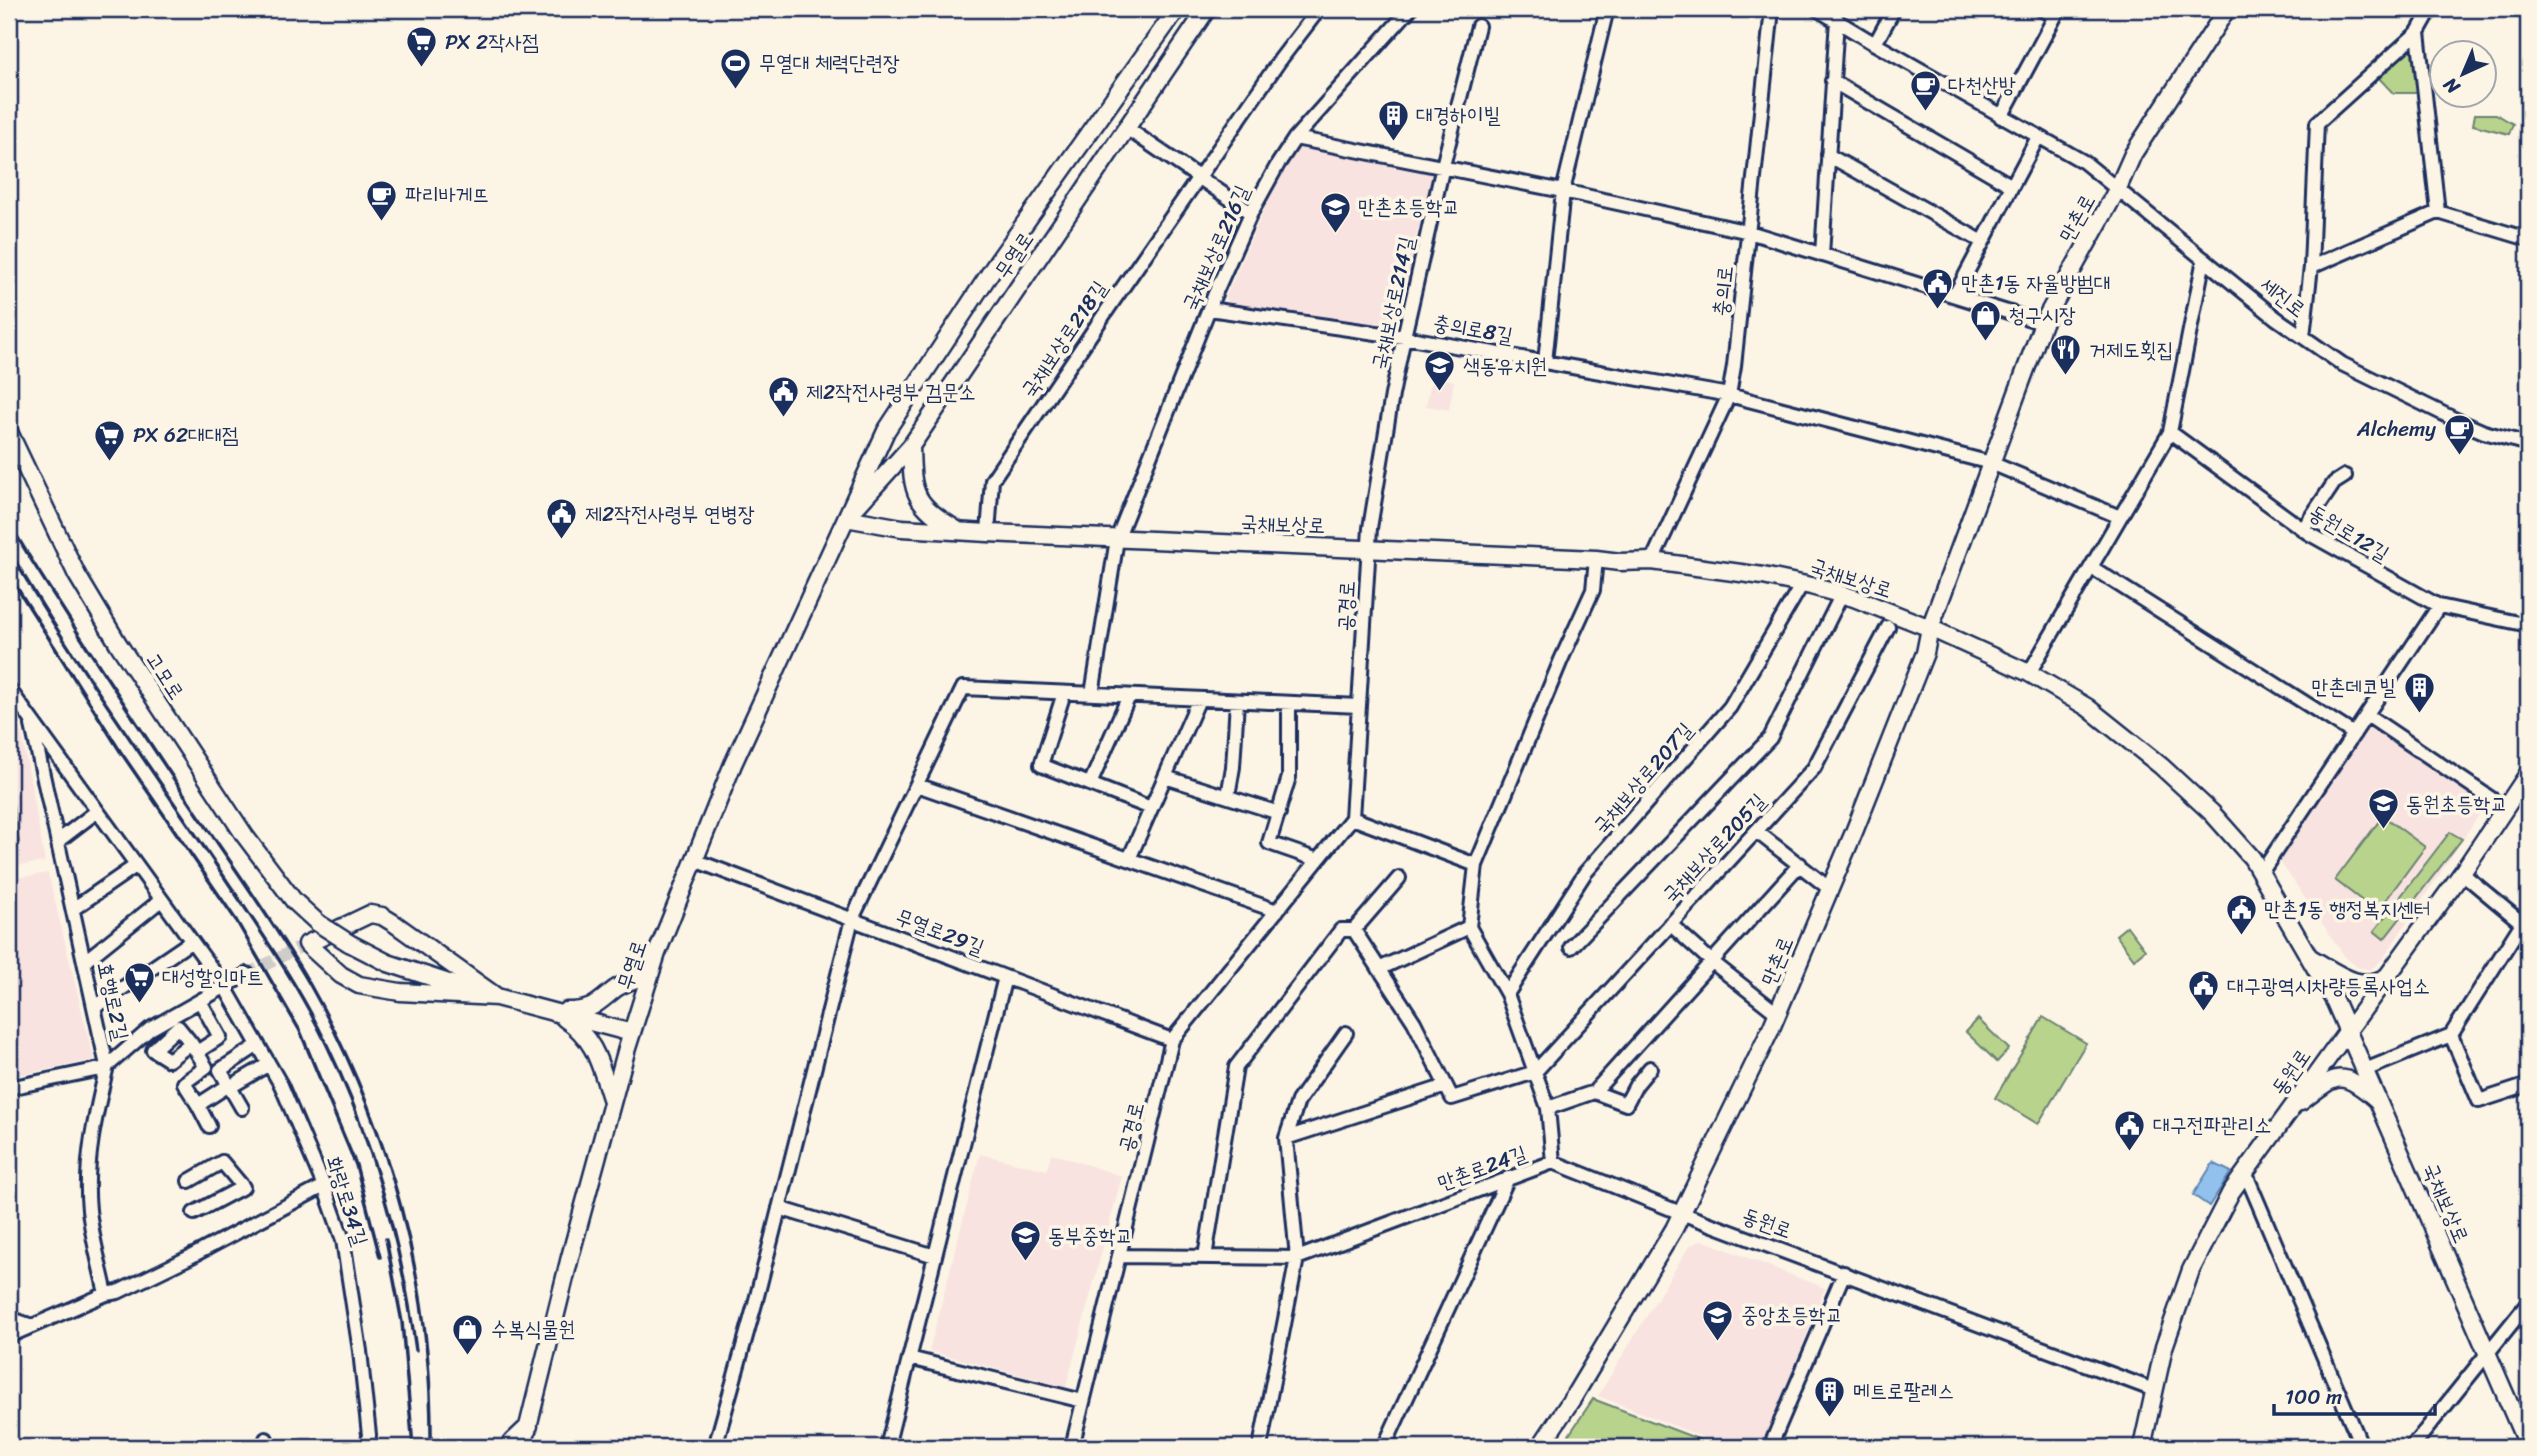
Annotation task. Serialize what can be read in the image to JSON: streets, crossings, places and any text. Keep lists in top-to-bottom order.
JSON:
{
  "streets": {
    "main road": [
      "만촌로",
      "무열로",
      "국채보상로",
      "고모로",
      "동원로"
    ],
    "street": [
      "국채보상로216길",
      "충의로",
      "세진로",
      "국채보상로214길",
      "충의로8길",
      "국채보상로218길",
      "동원로12길",
      "공경로",
      "국채보상로207길",
      "국채보상로205길",
      "무열로29길",
      "효행로2길",
      "만촌로24길",
      "화랑로34길"
    ]
  },
  "crossings": [
    ["만촌로", "세진로"],
    ["만촌로", "충의로8길"],
    ["만촌로", "국채보상로"],
    ["만촌로", "동원로"],
    ["만촌로", "만촌로24길"],
    ["국채보상로216길", "충의로8길"],
    ["국채보상로216길", "국채보상로"],
    ["무열로", "국채보상로"],
    ["무열로", "무열로29길"],
    ["충의로", "충의로8길"],
    ["충의로", "국채보상로"],
    ["국채보상로214길", "충의로8길"],
    ["국채보상로214길", "국채보상로"],
    ["국채보상로214길", "공경로"],
    ["국채보상로218길", "국채보상로"],
    ["국채보상로", "공경로"],
    ["국채보상로", "국채보상로207길"],
    ["국채보상로", "동원로"],
    ["공경로", "무열로29길"],
    ["공경로", "만촌로24길"],
    ["효행로2길", "화랑로34길"],
    ["동원로", "만촌로24길"]
  ],
  "places": {
    "supermarket": ["PX 2작사점", "PX 62대대점", "대성할인마트"],
    "sports": ["무열대 체력단련장"],
    "cafe": ["다천산방", "파리바게뜨", "Alchemy"],
    "building": ["대경하이빌", "만촌데코빌", "메트로팔레스"],
    "school or university": [
      "만촌초등학교",
      "색동유치원",
      "동원초등학교",
      "동부중학교",
      "중앙초등학교"
    ],
    "public building": [
      "만촌1동 자율방범대",
      "제2작전사령부 검문소",
      "제2작전사령부 연병장",
      "만촌1동 행정복지센터",
      "대구광역시차량등록사업소",
      "대구전파관리소"
    ],
    "shop": ["청구시장", "수복식물원"],
    "restaurant": ["거제도횟집"]
  },
  "scale_bar": "100 m",
  "north": "bottom left"
}
